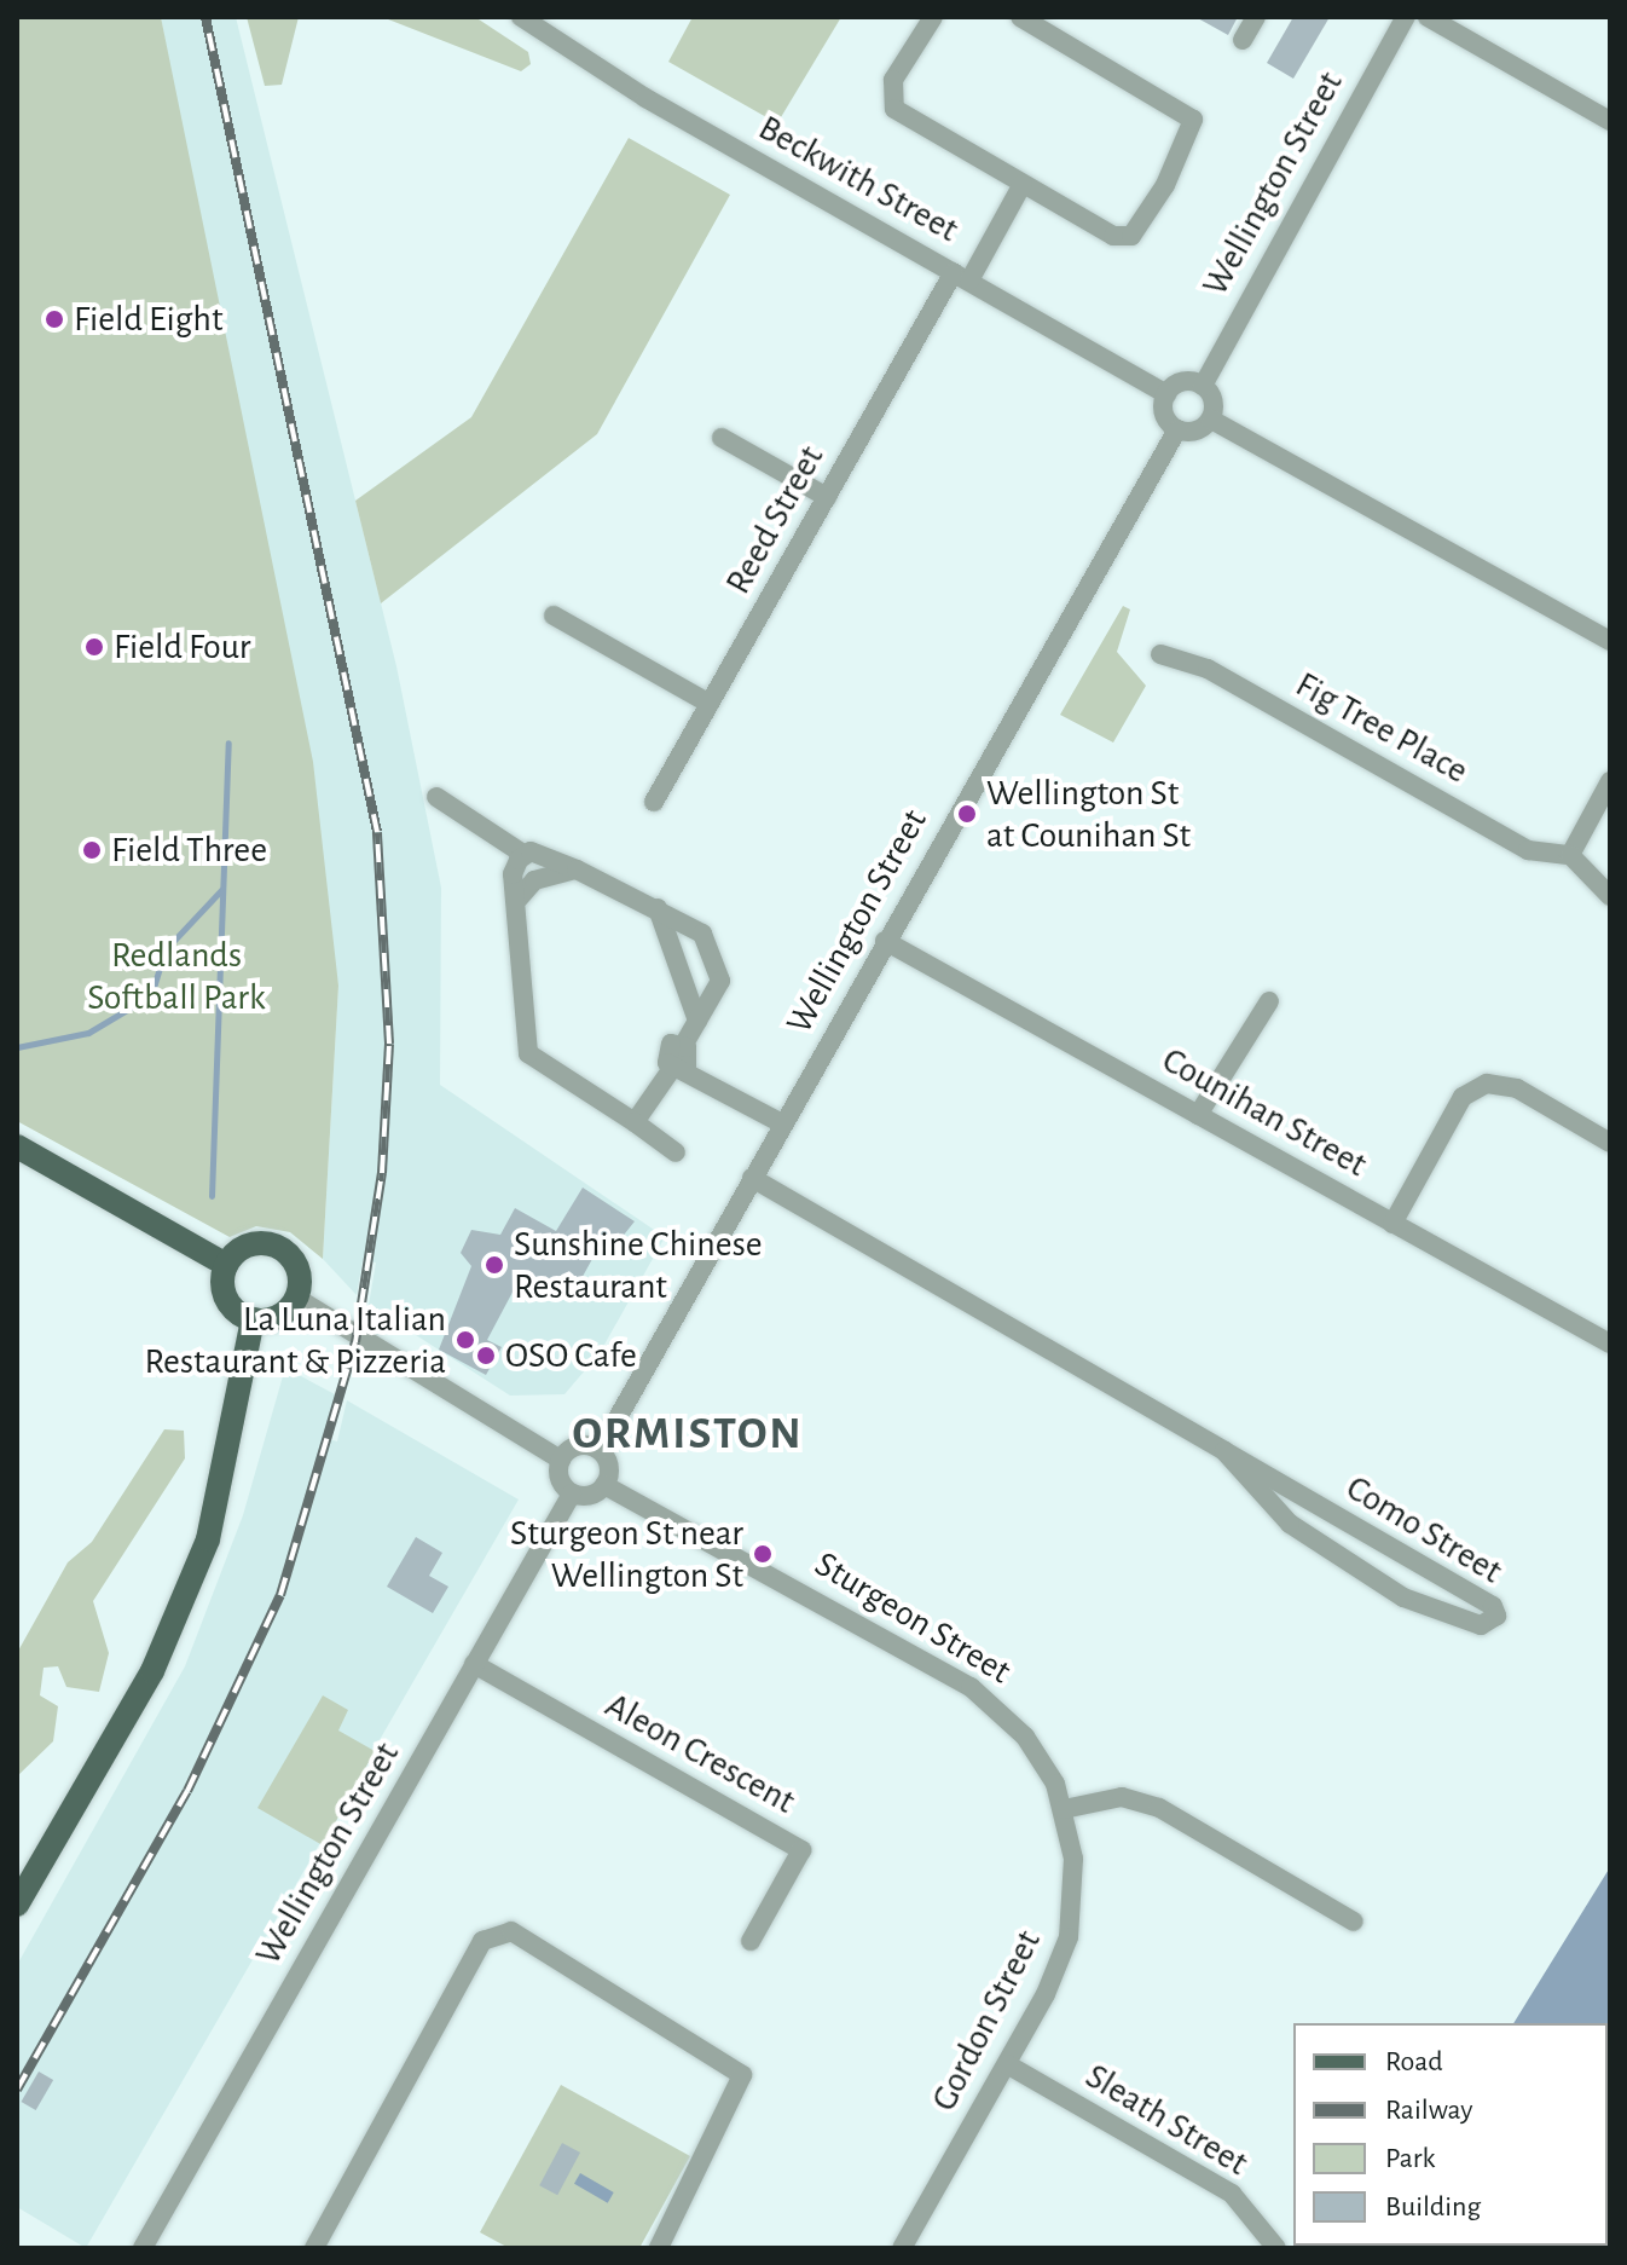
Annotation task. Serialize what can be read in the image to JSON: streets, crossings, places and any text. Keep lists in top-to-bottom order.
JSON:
{
  "streets": {
    "street": [
      "Beckwith Street",
      "Wellington Street",
      "Reed Street",
      "Fig Tree Place",
      "Counihan Street",
      "Como Street",
      "Sturgeon Street",
      "Aleon Crescent",
      "Gordon Street",
      "Sleath Street"
    ]
  },
  "crossings": [
    ["Beckwith Street", "Wellington Street"],
    ["Beckwith Street", "Reed Street"],
    ["Wellington Street", "Counihan Street"],
    ["Wellington Street", "Como Street"],
    ["Wellington Street", "Sturgeon Street"],
    ["Wellington Street", "Aleon Crescent"],
    ["Sturgeon Street", "Gordon Street"],
    ["Gordon Street", "Sleath Street"]
  ],
  "districts": ["ORMISTON"],
  "parks": ["Redlands Softball Park"],
  "places": [
    "Field Eight",
    "Field Four",
    "Wellington St at Counihan St",
    "Field Three",
    "Sunshine Chinese Restaurant",
    "La Luna Italian Restaurant & Pizzeria",
    "OSO Cafe",
    "Sturgeon St near Wellington St"
  ],
  "legend": [
    "Road",
    "Railway",
    "Park",
    "Building"
  ]
}
